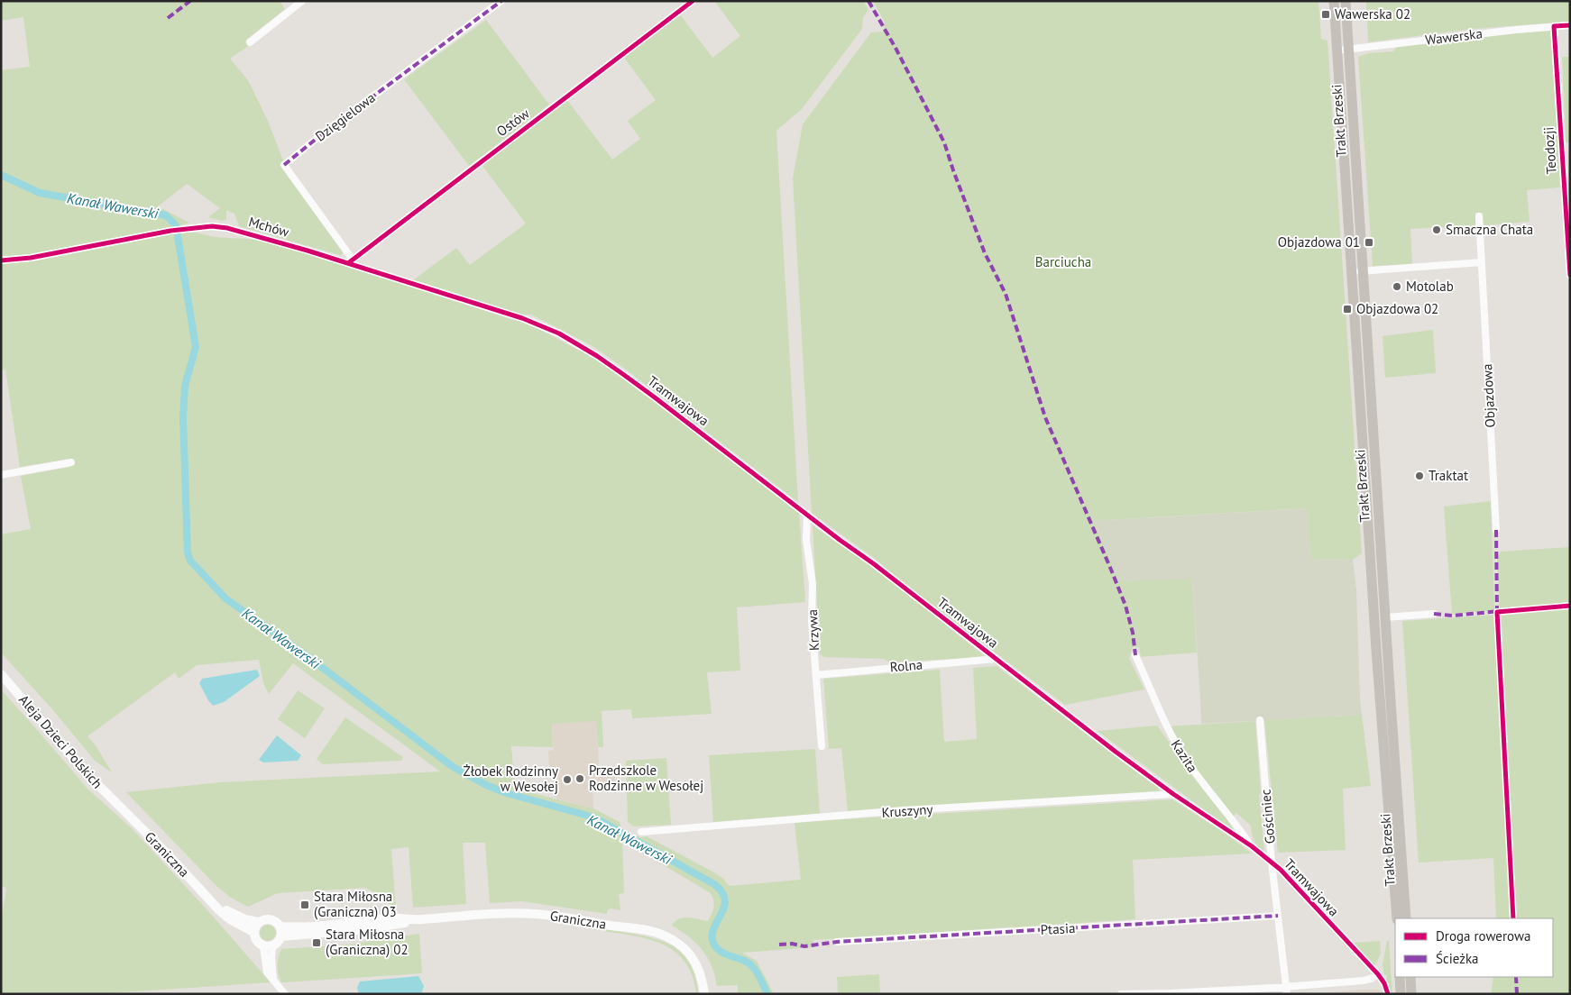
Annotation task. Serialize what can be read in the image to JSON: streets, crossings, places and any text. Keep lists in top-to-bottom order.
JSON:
{
  "streets": {
    "main road": ["Trakt Brzeski"],
    "street": [
      "Wawerska",
      "Dzięgielowa",
      "Ostów",
      "Teodozji",
      "Mchów",
      "Objazdowa",
      "Tramwajowa",
      "Krzywa",
      "Rolna",
      "Aleja Dzieci Polskich",
      "Kazita",
      "Kruszyny",
      "Gościniec",
      "Graniczna",
      "Ptasia"
    ]
  },
  "crossings": [
    ["Wawerska", "Trakt Brzeski"],
    ["Wawerska", "Teodozji"],
    ["Dzięgielowa", "Ostów"],
    ["Dzięgielowa", "Mchów"],
    ["Ostów", "Mchów"],
    ["Mchów", "Tramwajowa"],
    ["Tramwajowa", "Krzywa"],
    ["Tramwajowa", "Rolna"],
    ["Tramwajowa", "Kazita"],
    ["Tramwajowa", "Kruszyny"],
    ["Tramwajowa", "Gościniec"],
    ["Krzywa", "Rolna"],
    ["Aleja Dzieci Polskich", "Graniczna"],
    ["Gościniec", "Ptasia"]
  ],
  "water": ["Kanał Wawerski"],
  "parks": ["Barciucha"],
  "places": {
    "transit": [
      "Wawerska 02",
      "Objazdowa 01",
      "Objazdowa 02",
      "Stara Miłosna (Graniczna) 03",
      "Stara Miłosna (Graniczna) 02"
    ],
    "other": [
      "Smaczna Chata",
      "Motolab",
      "Traktat",
      "Przedszkole Rodzinne w Wesołej",
      "Żłobek Rodzinny w Wesołej"
    ]
  },
  "legend": ["Droga rowerowa", "Ścieżka"]
}
